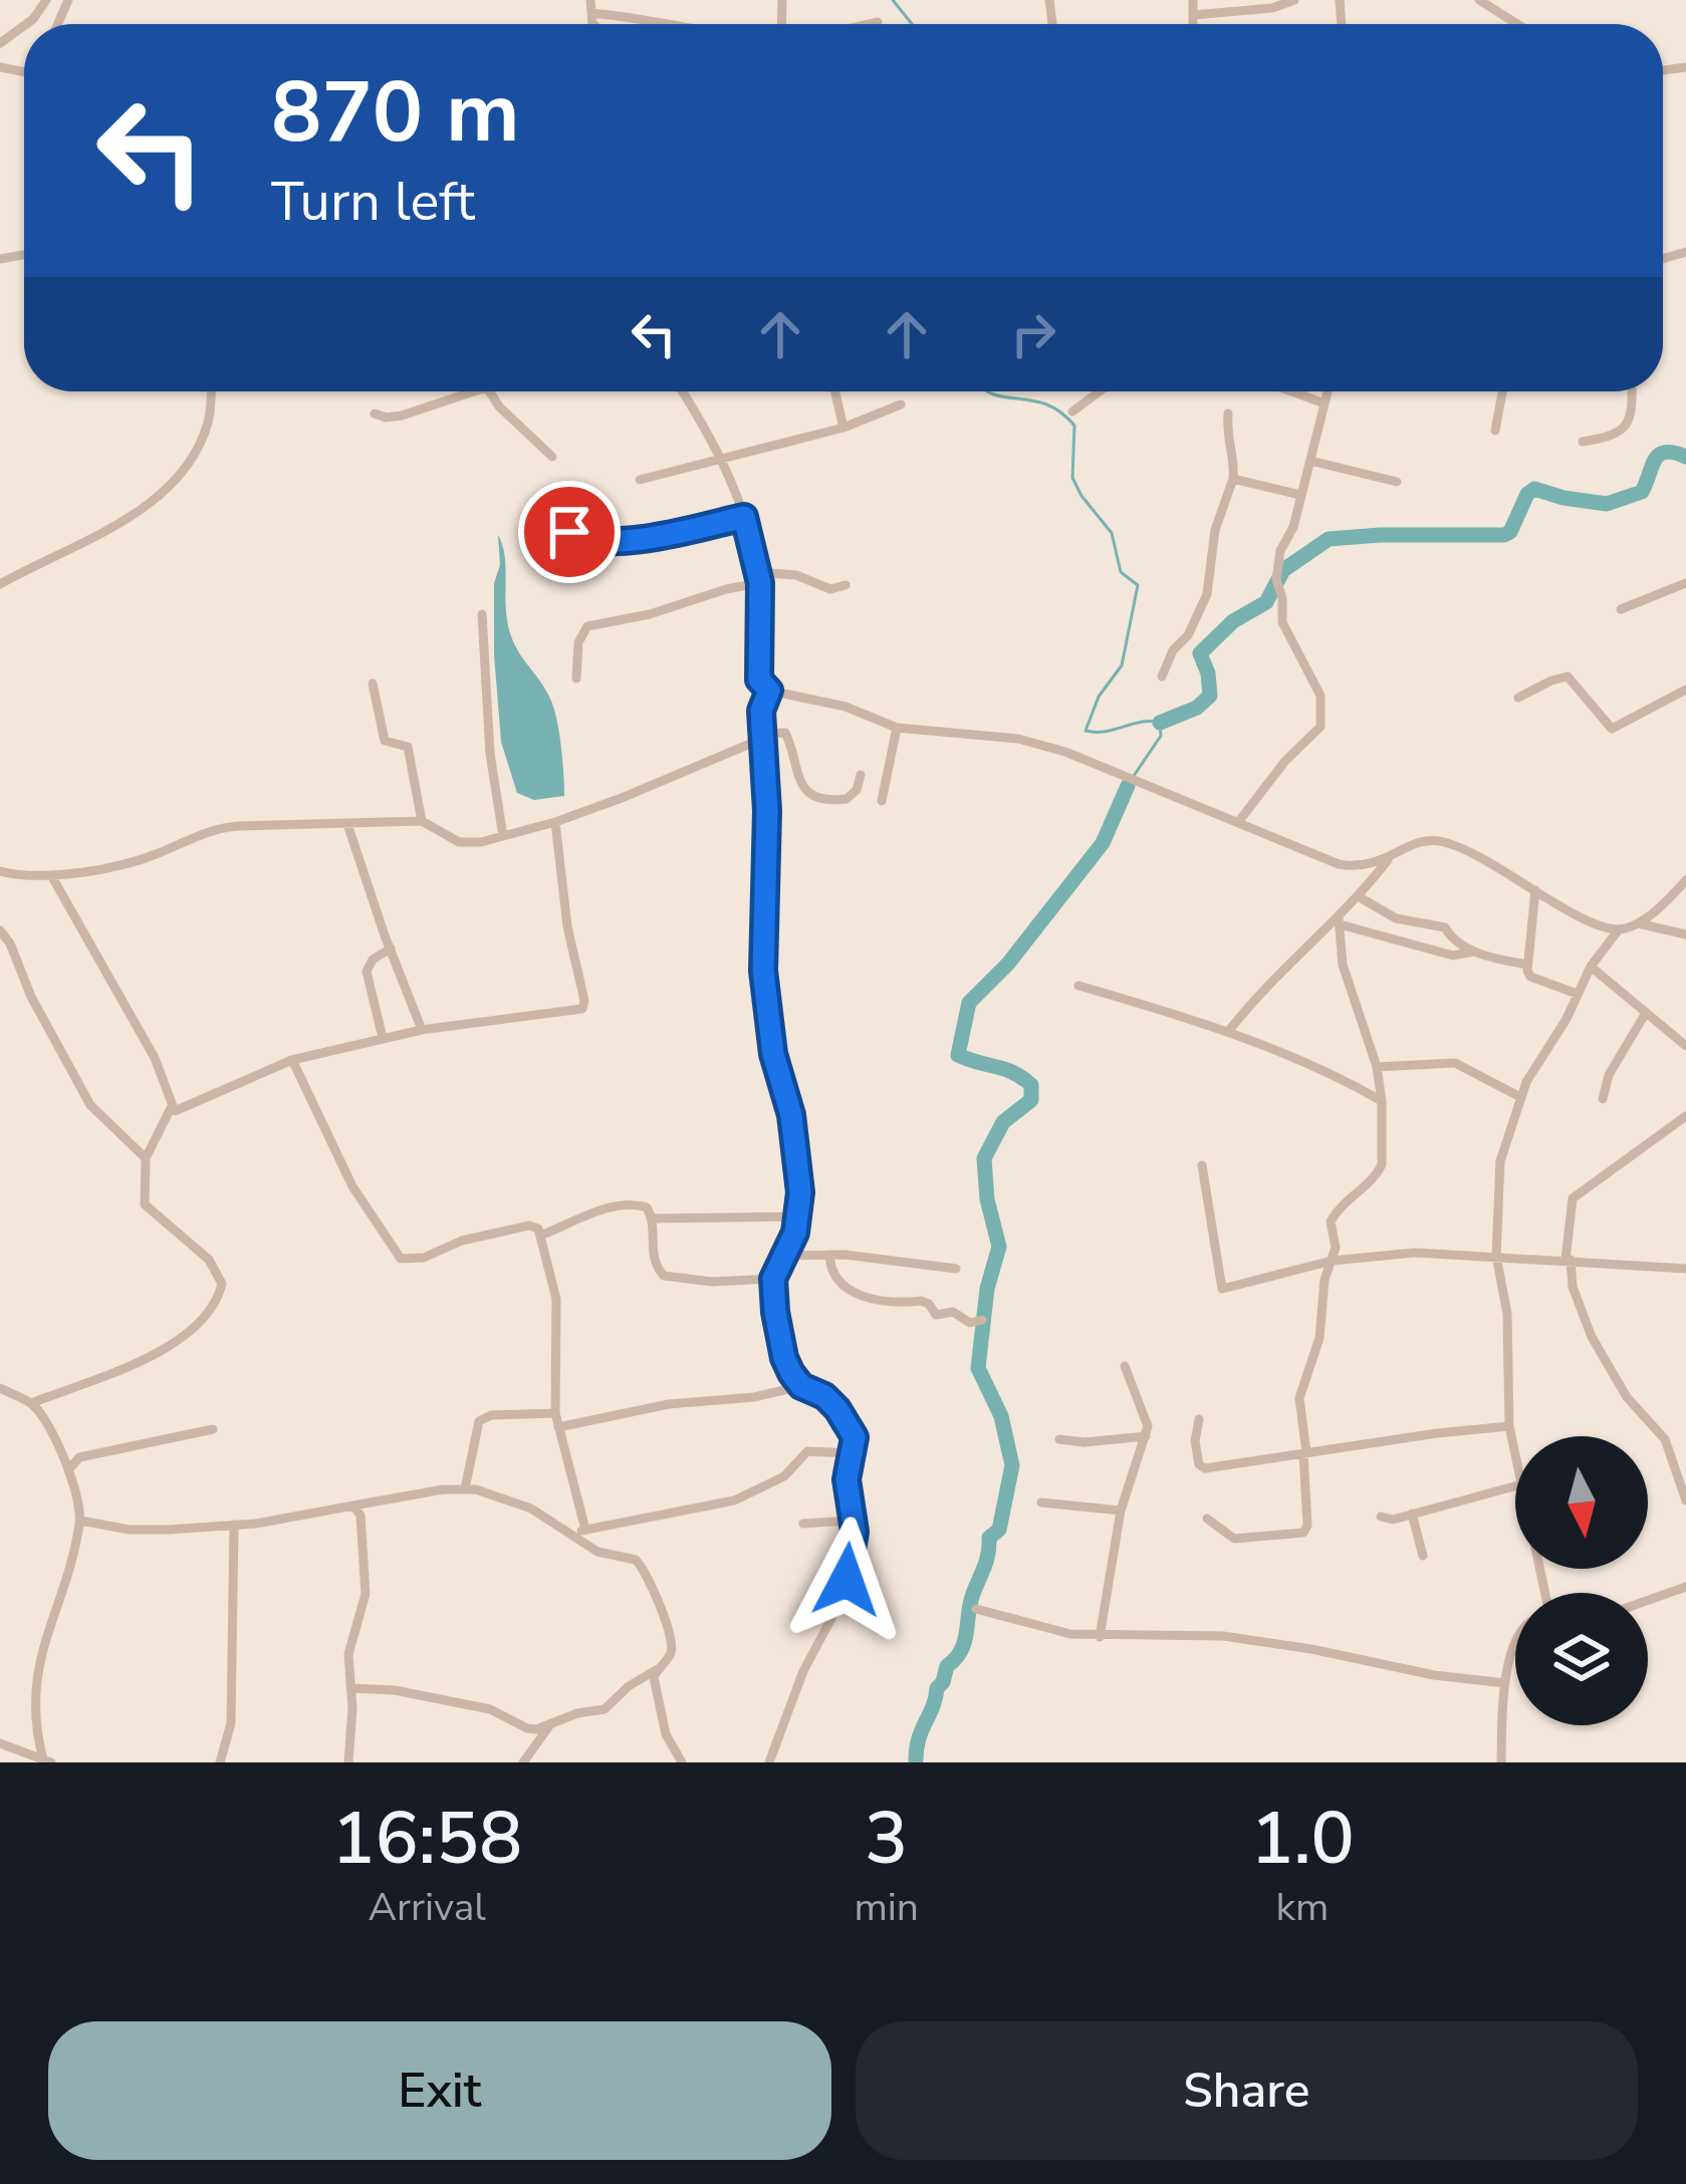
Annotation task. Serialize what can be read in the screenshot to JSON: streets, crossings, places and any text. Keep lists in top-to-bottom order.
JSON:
{
  "north": "bottom",
  "page": {
    "turn": ["870 m", "Turn left"],
    "eta": [
      "16:58",
      "Arrival",
      "3",
      "min",
      "1.0",
      "km"
    ],
    "buttons": ["Exit", "Share"]
  }
}
